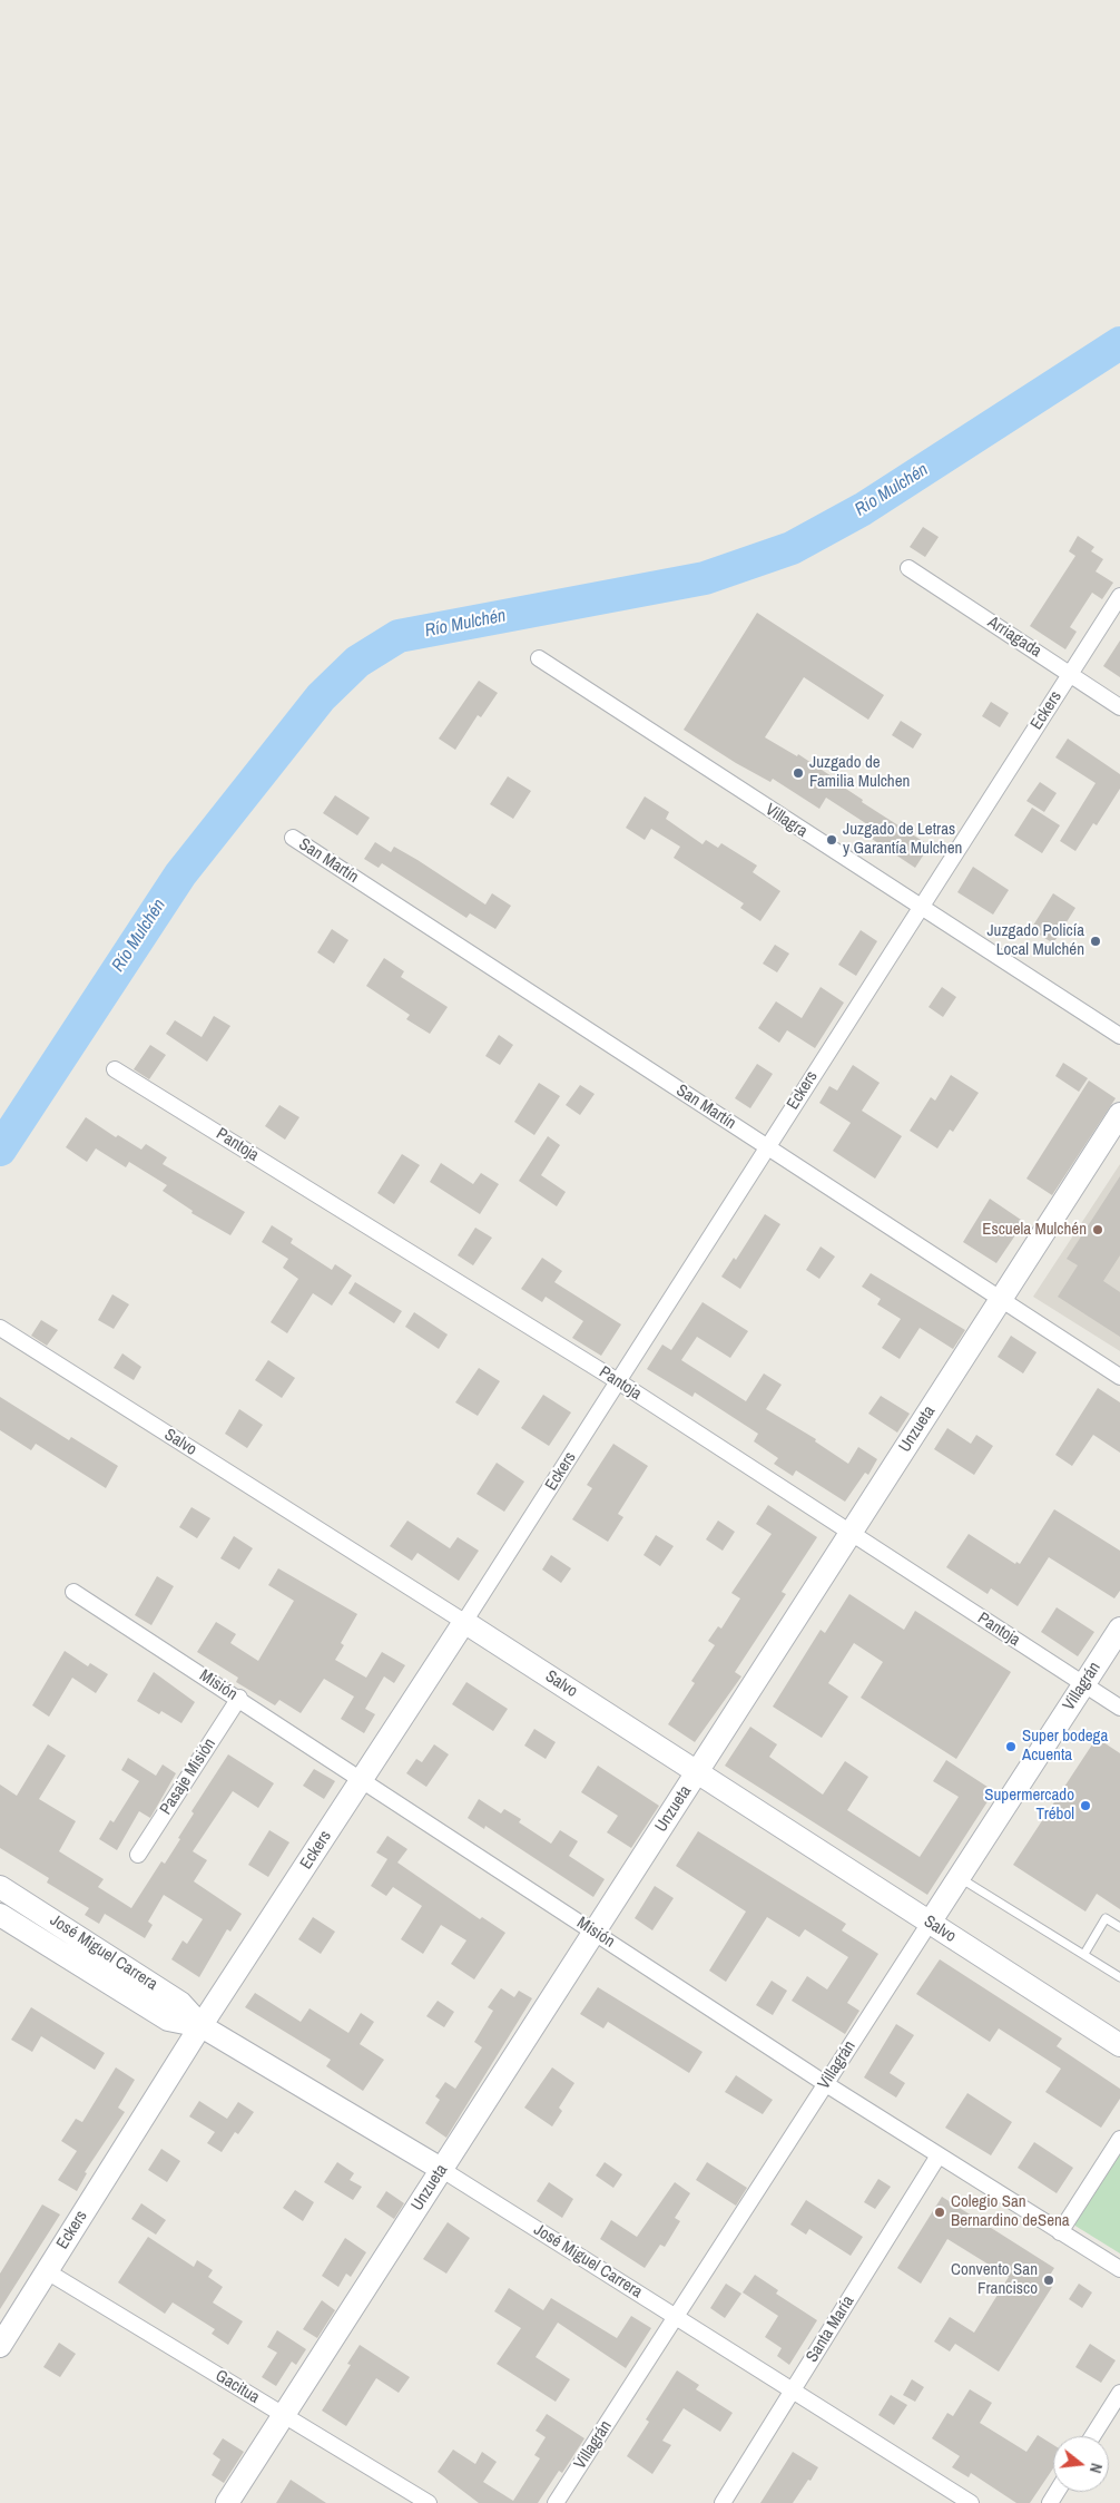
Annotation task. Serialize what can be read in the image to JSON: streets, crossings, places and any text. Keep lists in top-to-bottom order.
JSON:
{
  "streets": {
    "street": [
      "Arriagada",
      "Eckers",
      "Villagra",
      "San Martín",
      "Pantoja",
      "Unzueta",
      "Salvo",
      "Misión",
      "Villagrán",
      "Pasaje Misión",
      "José Miguel Carrera",
      "Santa María",
      "Gacitua"
    ]
  },
  "crossings": [
    ["Arriagada", "Eckers"],
    ["Eckers", "Villagra"],
    ["Eckers", "San Martín"],
    ["Eckers", "Pantoja"],
    ["Eckers", "Salvo"],
    ["Eckers", "Misión"],
    ["Eckers", "José Miguel Carrera"],
    ["Eckers", "Gacitua"],
    ["San Martín", "Unzueta"],
    ["Pantoja", "Unzueta"],
    ["Pantoja", "Villagrán"],
    ["Unzueta", "Salvo"],
    ["Unzueta", "Misión"],
    ["Unzueta", "José Miguel Carrera"],
    ["Unzueta", "Gacitua"],
    ["Salvo", "Villagrán"],
    ["Misión", "Villagrán"],
    ["Misión", "Pasaje Misión"],
    ["Misión", "Santa María"],
    ["Villagrán", "José Miguel Carrera"],
    ["José Miguel Carrera", "Santa María"]
  ],
  "water": ["Río Mulchén"],
  "places": [
    "Juzgado de Familia Mulchen",
    "Juzgado de Letras y Garantía Mulchen",
    "Juzgado Policía Local Mulchén",
    "Escuela Mulchén",
    "Super bodega Acuenta",
    "Supermercado Trébol",
    "Colegio San Bernardino deSena",
    "Convento San Francisco"
  ],
  "north": "right"
}
